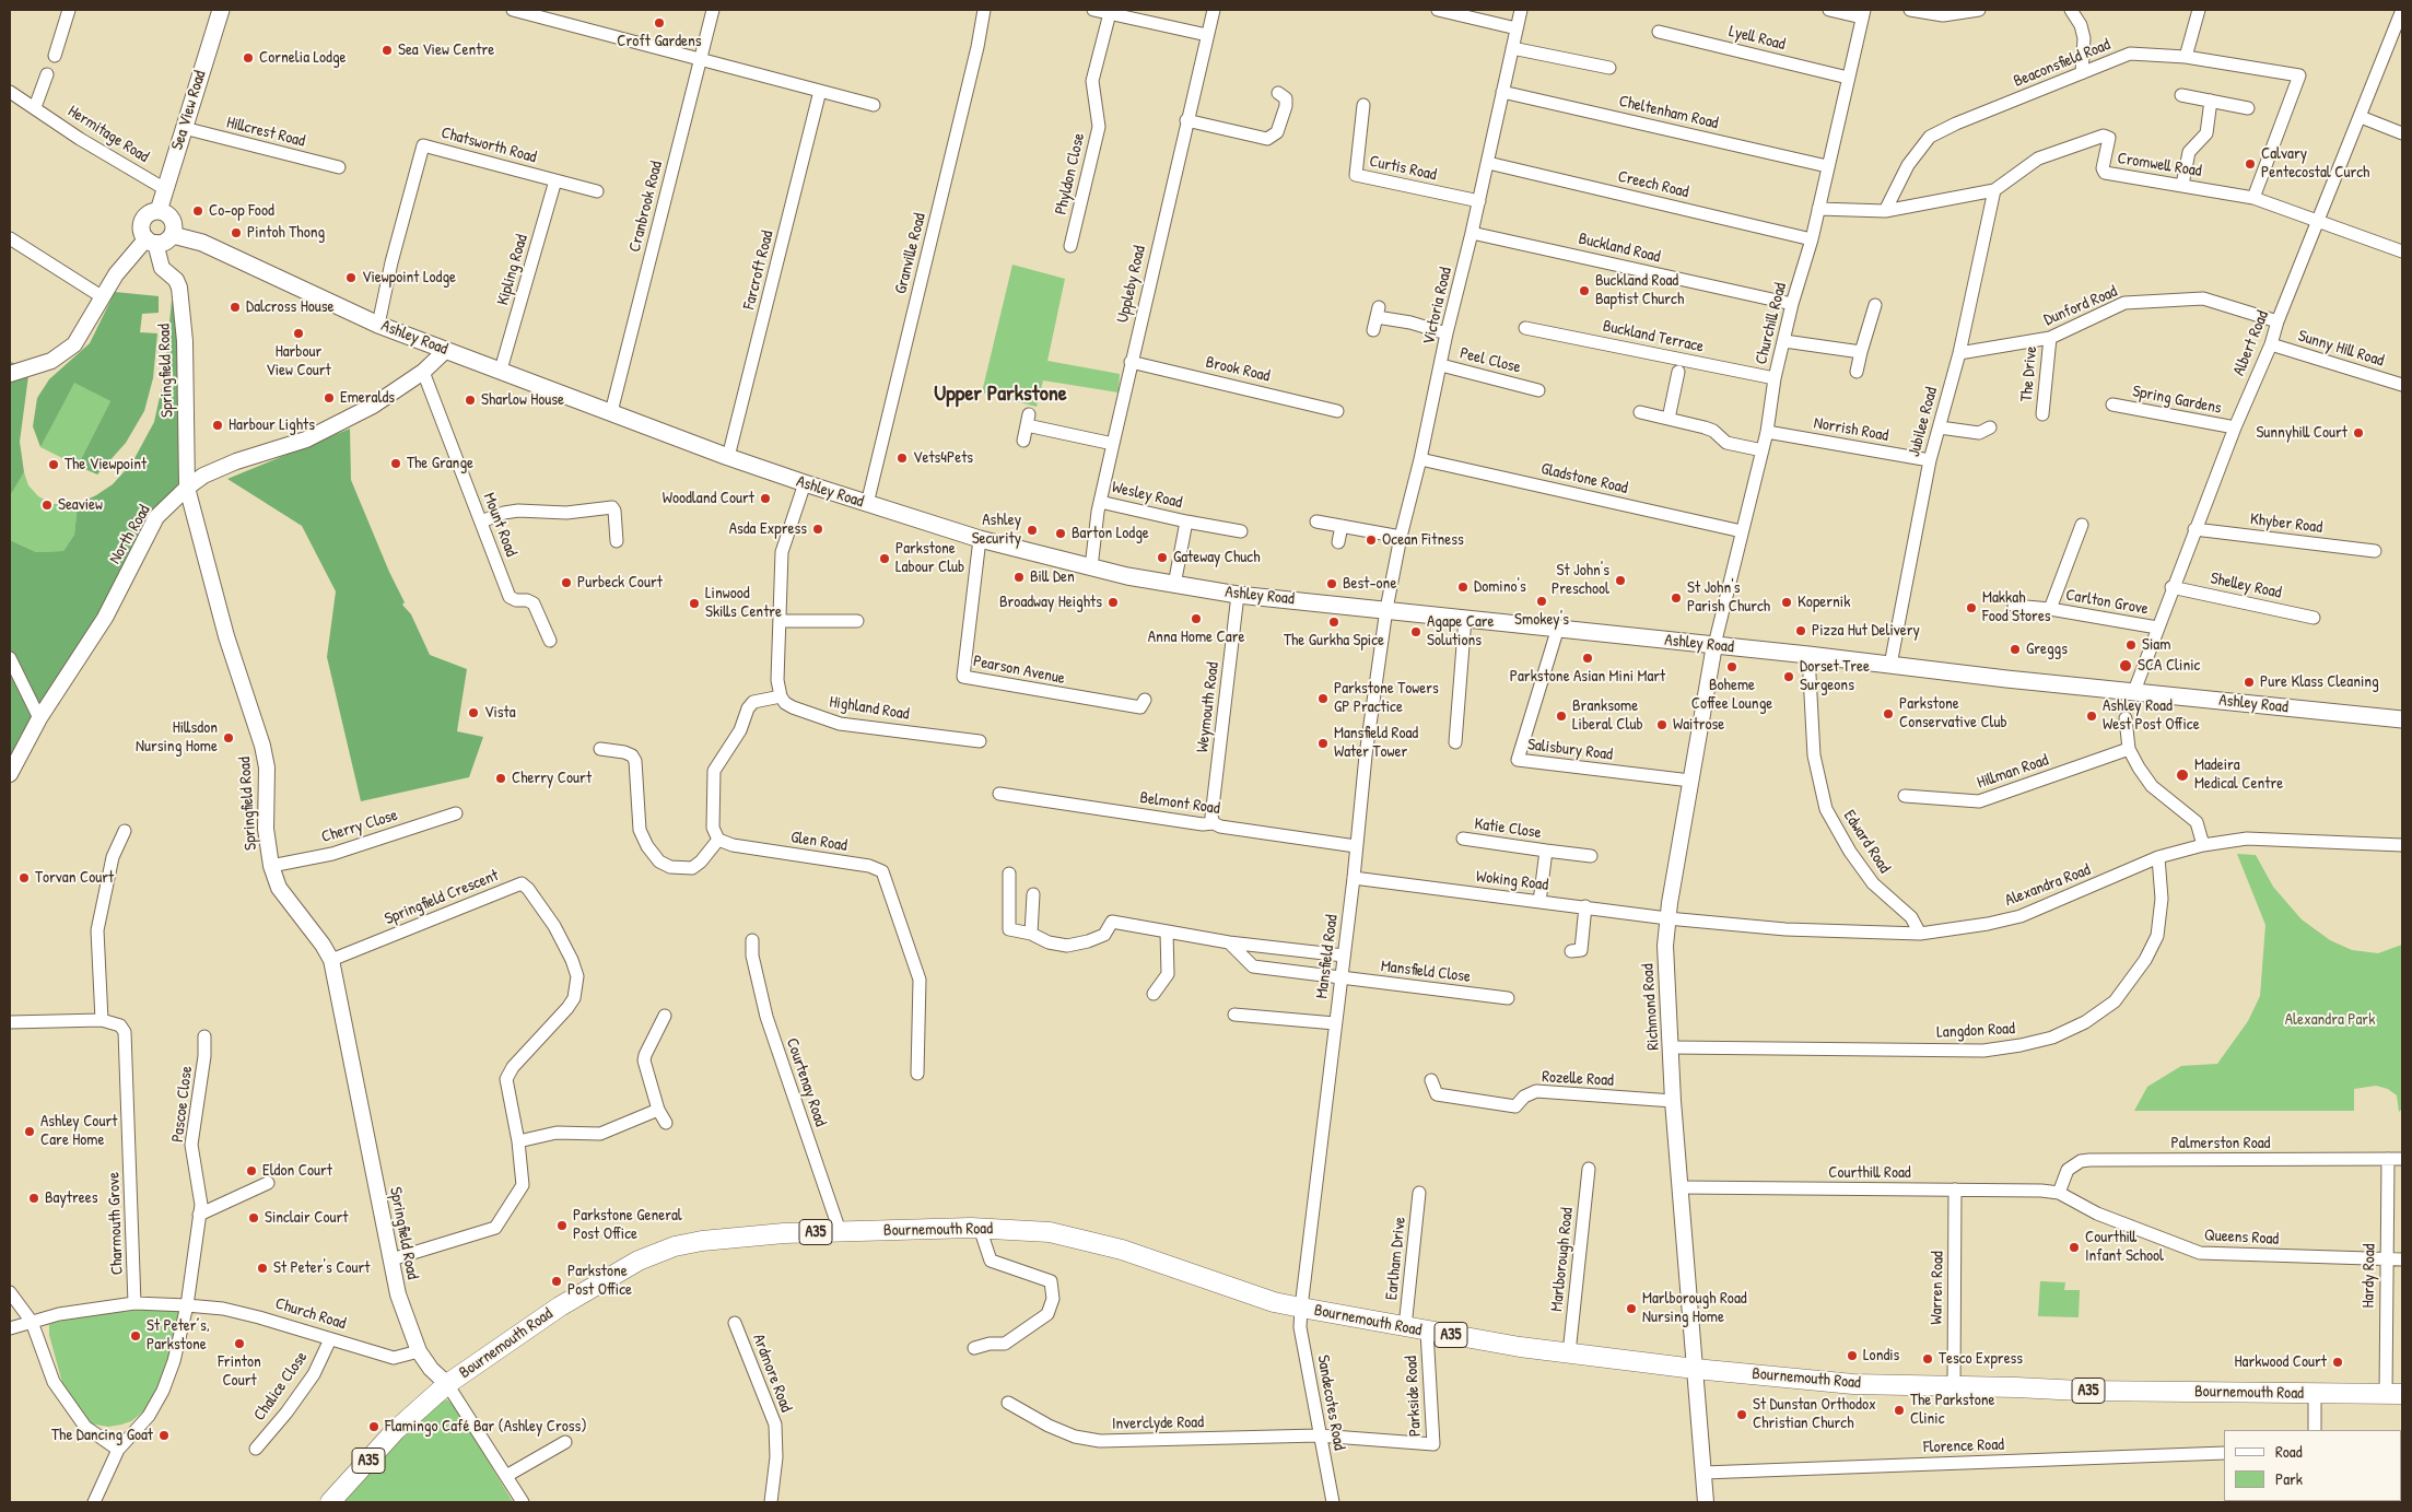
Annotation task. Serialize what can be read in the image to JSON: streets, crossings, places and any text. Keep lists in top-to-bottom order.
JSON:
{
  "streets": {
    "highway": ["Bournemouth Road", "A35"],
    "main road": ["Sea View Road", "Ashley Road"],
    "street": [
      "Lyell Road",
      "Beaconsfield Road",
      "Cheltenham Road",
      "Hillcrest Road",
      "Hermitage Road",
      "Chatsworth Road",
      "Cromwell Road",
      "Curtis Road",
      "Phyldon Close",
      "Creech Road",
      "Cranbrook Road",
      "Buckland Road",
      "Granville Road",
      "Kipling Road",
      "Farcroft Road",
      "Uppleby Road",
      "Victoria Road",
      "Dunford Road",
      "Churchill Road",
      "Buckland Terrace",
      "Albert Road",
      "Sunny Hill Road",
      "Peel Close",
      "Brook Road",
      "Springfield Road",
      "The Drive",
      "Spring Gardens",
      "Jubilee Road",
      "Norrish Road",
      "Gladstone Road",
      "Wesley Road",
      "Khyber Road",
      "Mount Road",
      "North Road",
      "Shelley Road",
      "Carlton Grove",
      "Pearson Avenue",
      "Weymouth Road",
      "Highland Road",
      "Salisbury Road",
      "Hillman Road",
      "Belmont Road",
      "Cherry Close",
      "Katie Close",
      "Glen Road",
      "Edward Road",
      "Woking Road",
      "Alexandra Road",
      "Springfield Crescent",
      "Mansfield Road",
      "Mansfield Close",
      "Richmond Road",
      "Langdon Road",
      "Rozelle Road",
      "Courtenay Road",
      "Pascoe Close",
      "Palmerston Road",
      "Courthill Road",
      "Charmouth Grove",
      "Queens Road",
      "Earlham Drive",
      "Marlborough Road",
      "Hardy Road",
      "Warren Road",
      "Church Road",
      "Ardmore Road",
      "Chalice Close",
      "Parkside Road",
      "Sandecotes Road",
      "Inverclyde Road",
      "Florence Road"
    ]
  },
  "crossings": [
    ["Lyell Road", "Churchill Road"],
    ["Beaconsfield Road", "Cromwell Road"],
    ["Sea View Road", "Hillcrest Road"],
    ["Sea View Road", "Hermitage Road"],
    ["Sea View Road", "Ashley Road"],
    ["Sea View Road", "Springfield Road"],
    ["Cheltenham Road", "Victoria Road"],
    ["Cheltenham Road", "Churchill Road"],
    ["Chatsworth Road", "Kipling Road"],
    ["Chatsworth Road", "Ashley Road"],
    ["Cromwell Road", "Churchill Road"],
    ["Cromwell Road", "Albert Road"],
    ["Cromwell Road", "Jubilee Road"],
    ["Curtis Road", "Victoria Road"],
    ["Creech Road", "Victoria Road"],
    ["Creech Road", "Churchill Road"],
    ["Cranbrook Road", "Ashley Road"],
    ["Buckland Road", "Victoria Road"],
    ["Buckland Road", "Churchill Road"],
    ["Granville Road", "Ashley Road"],
    ["Kipling Road", "Ashley Road"],
    ["Farcroft Road", "Ashley Road"],
    ["Uppleby Road", "Ashley Road"],
    ["Uppleby Road", "Brook Road"],
    ["Uppleby Road", "Wesley Road"],
    ["Victoria Road", "Ashley Road"],
    ["Victoria Road", "Peel Close"],
    ["Victoria Road", "Gladstone Road"],
    ["Victoria Road", "Mansfield Road"],
    ["Dunford Road", "Albert Road"],
    ["Dunford Road", "The Drive"],
    ["Dunford Road", "Jubilee Road"],
    ["Churchill Road", "Buckland Terrace"],
    ["Churchill Road", "Ashley Road"],
    ["Churchill Road", "Norrish Road"],
    ["Churchill Road", "Gladstone Road"],
    ["Churchill Road", "Richmond Road"],
    ["Ashley Road", "Albert Road"],
    ["Ashley Road", "Springfield Road"],
    ["Ashley Road", "Jubilee Road"],
    ["Ashley Road", "Wesley Road"],
    ["Ashley Road", "North Road"],
    ["Ashley Road", "Pearson Avenue"],
    ["Ashley Road", "Weymouth Road"],
    ["Ashley Road", "Salisbury Road"],
    ["Ashley Road", "Edward Road"],
    ["Ashley Road", "Mansfield Road"],
    ["Ashley Road", "Richmond Road"],
    ["Albert Road", "Sunny Hill Road"],
    ["Albert Road", "Spring Gardens"],
    ["Albert Road", "Khyber Road"],
    ["Albert Road", "Shelley Road"],
    ["Albert Road", "Carlton Grove"],
    ["Springfield Road", "North Road"],
    ["Springfield Road", "Cherry Close"],
    ["Springfield Road", "Springfield Crescent"],
    ["Springfield Road", "Church Road"],
    ["Jubilee Road", "Norrish Road"],
    ["Mount Road", "North Road"],
    ["Weymouth Road", "Belmont Road"],
    ["Salisbury Road", "Richmond Road"],
    ["Belmont Road", "Mansfield Road"],
    ["Katie Close", "Woking Road"],
    ["Edward Road", "Alexandra Road"],
    ["Woking Road", "Alexandra Road"],
    ["Woking Road", "Mansfield Road"],
    ["Woking Road", "Richmond Road"],
    ["Alexandra Road", "Richmond Road"],
    ["Alexandra Road", "Langdon Road"],
    ["Mansfield Road", "Mansfield Close"],
    ["Mansfield Road", "Bournemouth Road"],
    ["Mansfield Road", "Sandecotes Road"],
    ["Richmond Road", "Langdon Road"],
    ["Richmond Road", "Rozelle Road"],
    ["Richmond Road", "Courthill Road"],
    ["Richmond Road", "Bournemouth Road"],
    ["Richmond Road", "Florence Road"],
    ["Courtenay Road", "Bournemouth Road"],
    ["Pascoe Close", "Church Road"],
    ["Palmerston Road", "Courthill Road"],
    ["Palmerston Road", "Queens Road"],
    ["Palmerston Road", "Hardy Road"],
    ["Courthill Road", "Queens Road"],
    ["Courthill Road", "Warren Road"],
    ["Charmouth Grove", "Church Road"],
    ["Bournemouth Road", "A35"],
    ["Bournemouth Road", "Earlham Drive"],
    ["Bournemouth Road", "Marlborough Road"],
    ["Bournemouth Road", "Hardy Road"],
    ["Bournemouth Road", "Warren Road"],
    ["Bournemouth Road", "Parkside Road"],
    ["Bournemouth Road", "Sandecotes Road"],
    ["Queens Road", "Hardy Road"],
    ["Church Road", "Chalice Close"],
    ["Parkside Road", "Sandecotes Road"],
    ["Parkside Road", "Inverclyde Road"],
    ["Sandecotes Road", "Inverclyde Road"]
  ],
  "districts": ["Upper Parkstone"],
  "parks": ["Alexandra Park"],
  "places": [
    "Croft Gardens",
    "Sea View Centre",
    "Cornelia Lodge",
    "Calvary Pentecostal Curch",
    "Co-op Food",
    "Pintoh Thong",
    "Viewpoint Lodge",
    "Buckland Road Baptist Church",
    "Dalcross House",
    "Harbour View Court",
    "Emeralds",
    "Sharlow House",
    "Harbour Lights",
    "Sunnyhill Court",
    "Vets4Pets",
    "The Grange",
    "The Viewpoint",
    "Woodland Court",
    "Seaview",
    "Asda Express",
    "Ashley Security",
    "Barton Lodge",
    "Ocean Fitness",
    "Gateway Chuch",
    "Parkstone Labour Club",
    "Bill Den",
    "St John's Preschool",
    "Purbeck Court",
    "Best-one",
    "Domino's",
    "St John's Parish Church",
    "Smokey's",
    "Broadway Heights",
    "Kopernik",
    "Linwood Skills Centre",
    "Makkah Food Stores",
    "Anna Home Care",
    "The Gurkha Spice",
    "Pizza Hut Delivery",
    "Agape Care Solutions",
    "Siam",
    "Greggs",
    "Parkstone Asian Mini Mart",
    "SCA Clinic",
    "Boheme Coffee Lounge",
    "Dorset Tree Surgeons",
    "Pure Klass Cleaning",
    "Parkstone Towers GP Practice",
    "Vista",
    "Parkstone Conservative Club",
    "Branksome Liberal Club",
    "Ashley Road West Post Office",
    "Waitrose",
    "Hillsdon Nursing Home",
    "Mansfield Road Water Tower",
    "Madeira Medical Centre",
    "Cherry Court",
    "Torvan Court",
    "Ashley Court Care Home",
    "Eldon Court",
    "Baytrees",
    "Sinclair Court",
    "Parkstone General Post Office",
    "Courthill Infant School",
    "St Peter's Court",
    "Parkstone Post Office",
    "Marlborough Road Nursing Home",
    "St Peter’s, Parkstone",
    "Frinton Court",
    "Londis",
    "Tesco Express",
    "Harkwood Court",
    "The Parkstone Clinic",
    "St Dunstan Orthodox Christian Church",
    "Flamingo Café Bar (Ashley Cross)",
    "The Dancing Goat"
  ],
  "legend": ["Road", "Park"]
}
